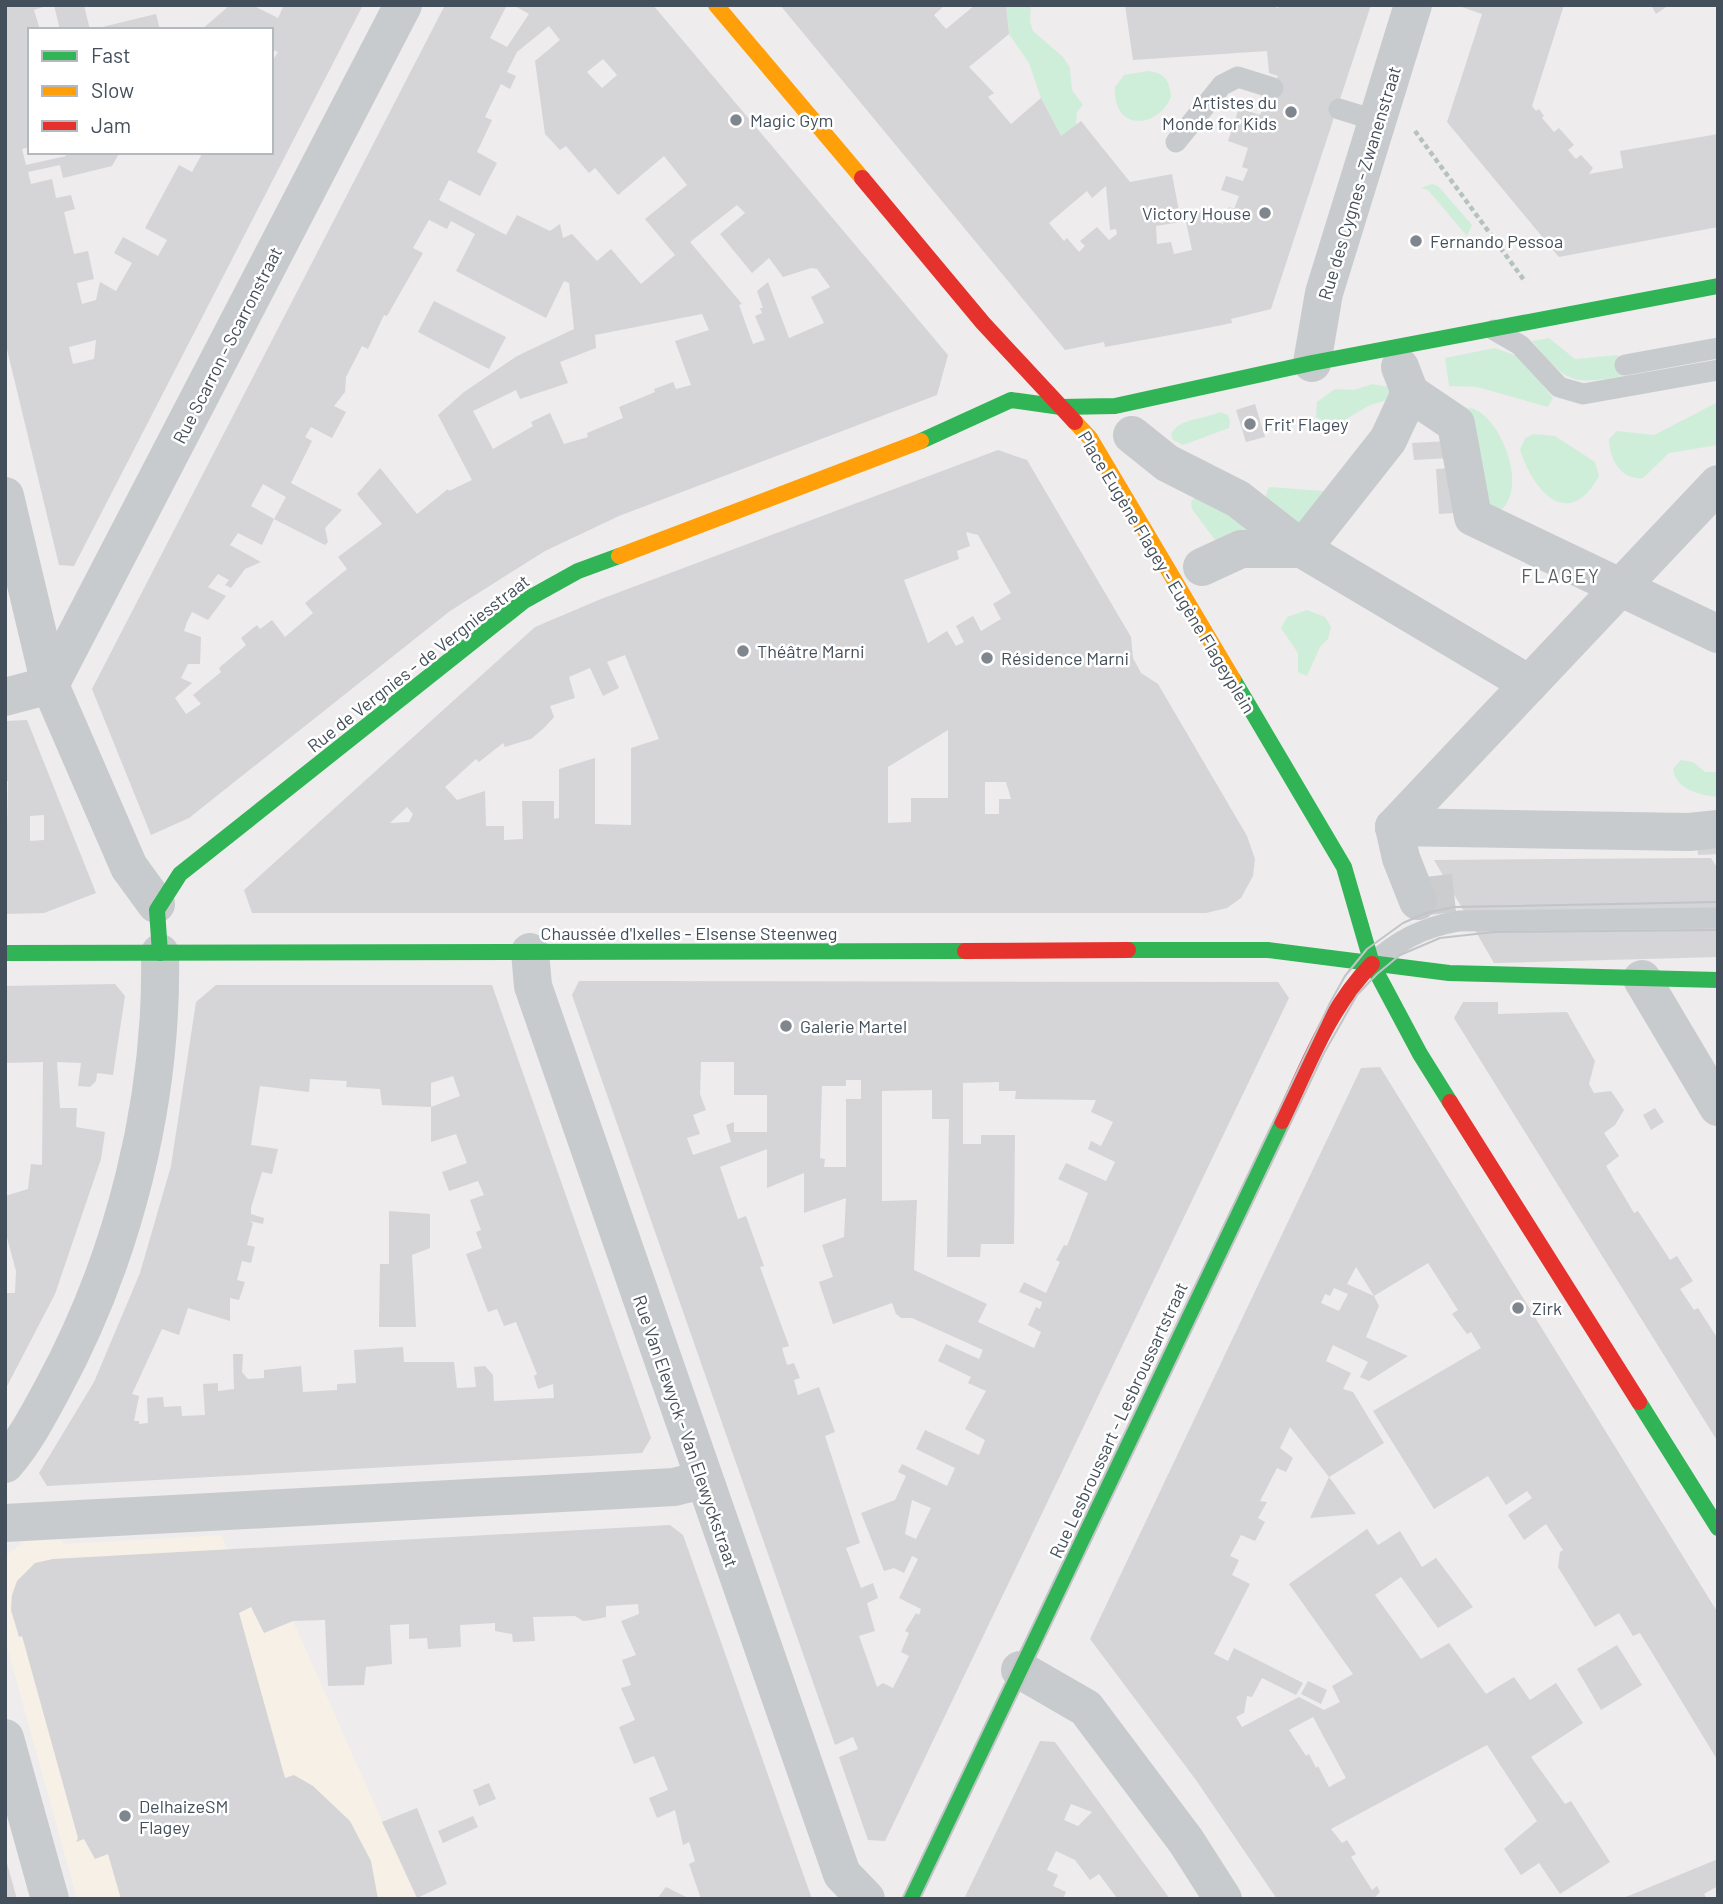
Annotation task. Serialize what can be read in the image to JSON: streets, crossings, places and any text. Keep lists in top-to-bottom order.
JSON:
{
  "streets": {
    "street": [
      "Rue des Cygnes - Zwanenstraat",
      "Rue Scarron - Scarronstraat",
      "Place Eugène Flagey - Eugène Flageyplein",
      "Rue de Vergnies - de Vergniesstraat",
      "Chaussée d'Ixelles - Elsense Steenweg",
      "Rue Lesbroussart - Lesbroussartstraat",
      "Rue Van Elewyck - Van Elewyckstraat"
    ]
  },
  "crossings": [
    ["Rue des Cygnes - Zwanenstraat", "Place Eugène Flagey - Eugène Flageyplein"],
    ["Place Eugène Flagey - Eugène Flageyplein", "Rue de Vergnies - de Vergniesstraat"],
    ["Place Eugène Flagey - Eugène Flageyplein", "Chaussée d'Ixelles - Elsense Steenweg"],
    ["Place Eugène Flagey - Eugène Flageyplein", "Rue Lesbroussart - Lesbroussartstraat"],
    ["Chaussée d'Ixelles - Elsense Steenweg", "Rue Lesbroussart - Lesbroussartstraat"],
    ["Chaussée d'Ixelles - Elsense Steenweg", "Rue Van Elewyck - Van Elewyckstraat"]
  ],
  "districts": ["FLAGEY"],
  "places": [
    "Artistes du Monde for Kids",
    "Magic Gym",
    "Victory House",
    "Fernando Pessoa",
    "Frit' Flagey",
    "Théâtre Marni",
    "Résidence Marni",
    "Galerie Martel",
    "Zirk",
    "DelhaizeSM Flagey"
  ],
  "legend": ["Fast", "Slow", "Jam"]
}
